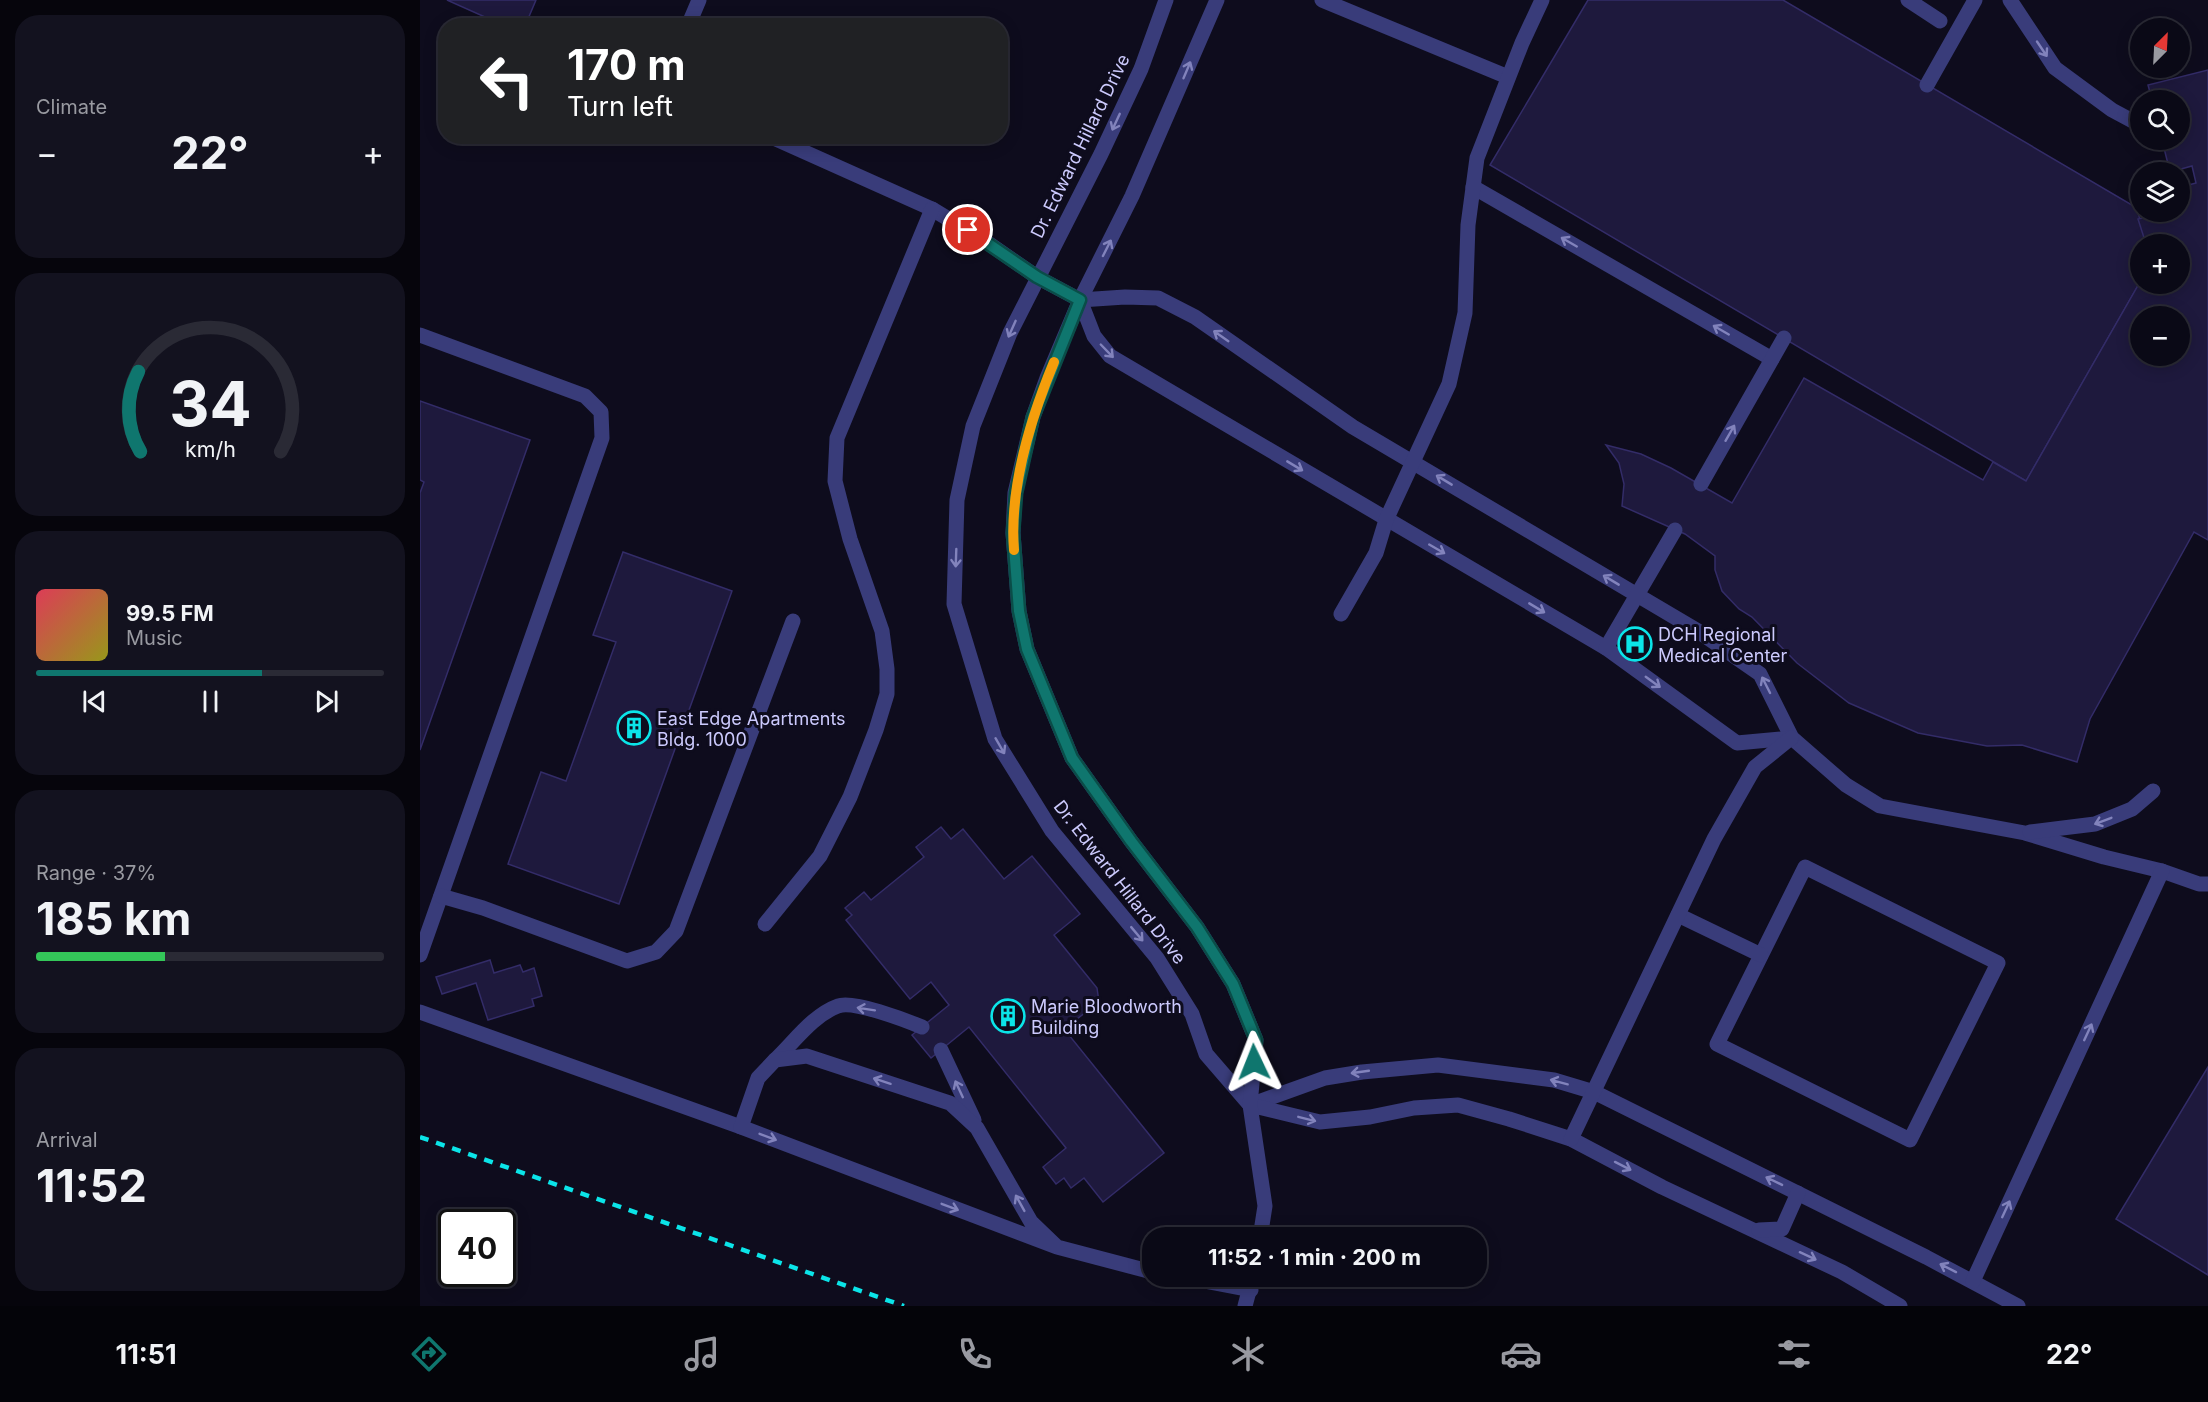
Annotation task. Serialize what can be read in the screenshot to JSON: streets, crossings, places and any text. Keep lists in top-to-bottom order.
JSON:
{
  "streets": {
    "street": ["Dr. Edward Hillard Drive"]
  },
  "places": {
    "hospital": ["DCH Regional Medical Center"],
    "building": ["East Edge Apartments Bldg. 1000", "Marie Bloodworth Building"]
  },
  "north": "top right",
  "page": {
    "tile": [
      "Climate",
      ["Range · 37%", "185 km"],
      ["Arrival", "11:52"]
    ],
    "map_buttons": ["+", "−"],
    "turn": ["170 m", "Turn left"],
    "heat": ["−", "22°", "+"],
    "song": ["99.5 FM", "Music"],
    "limit": "40",
    "trip": "11:52 · 1 min · 200 m",
    "tabs": ["11:51", "22°"],
    "gauge": ["34", "km/h"]
  }
}
